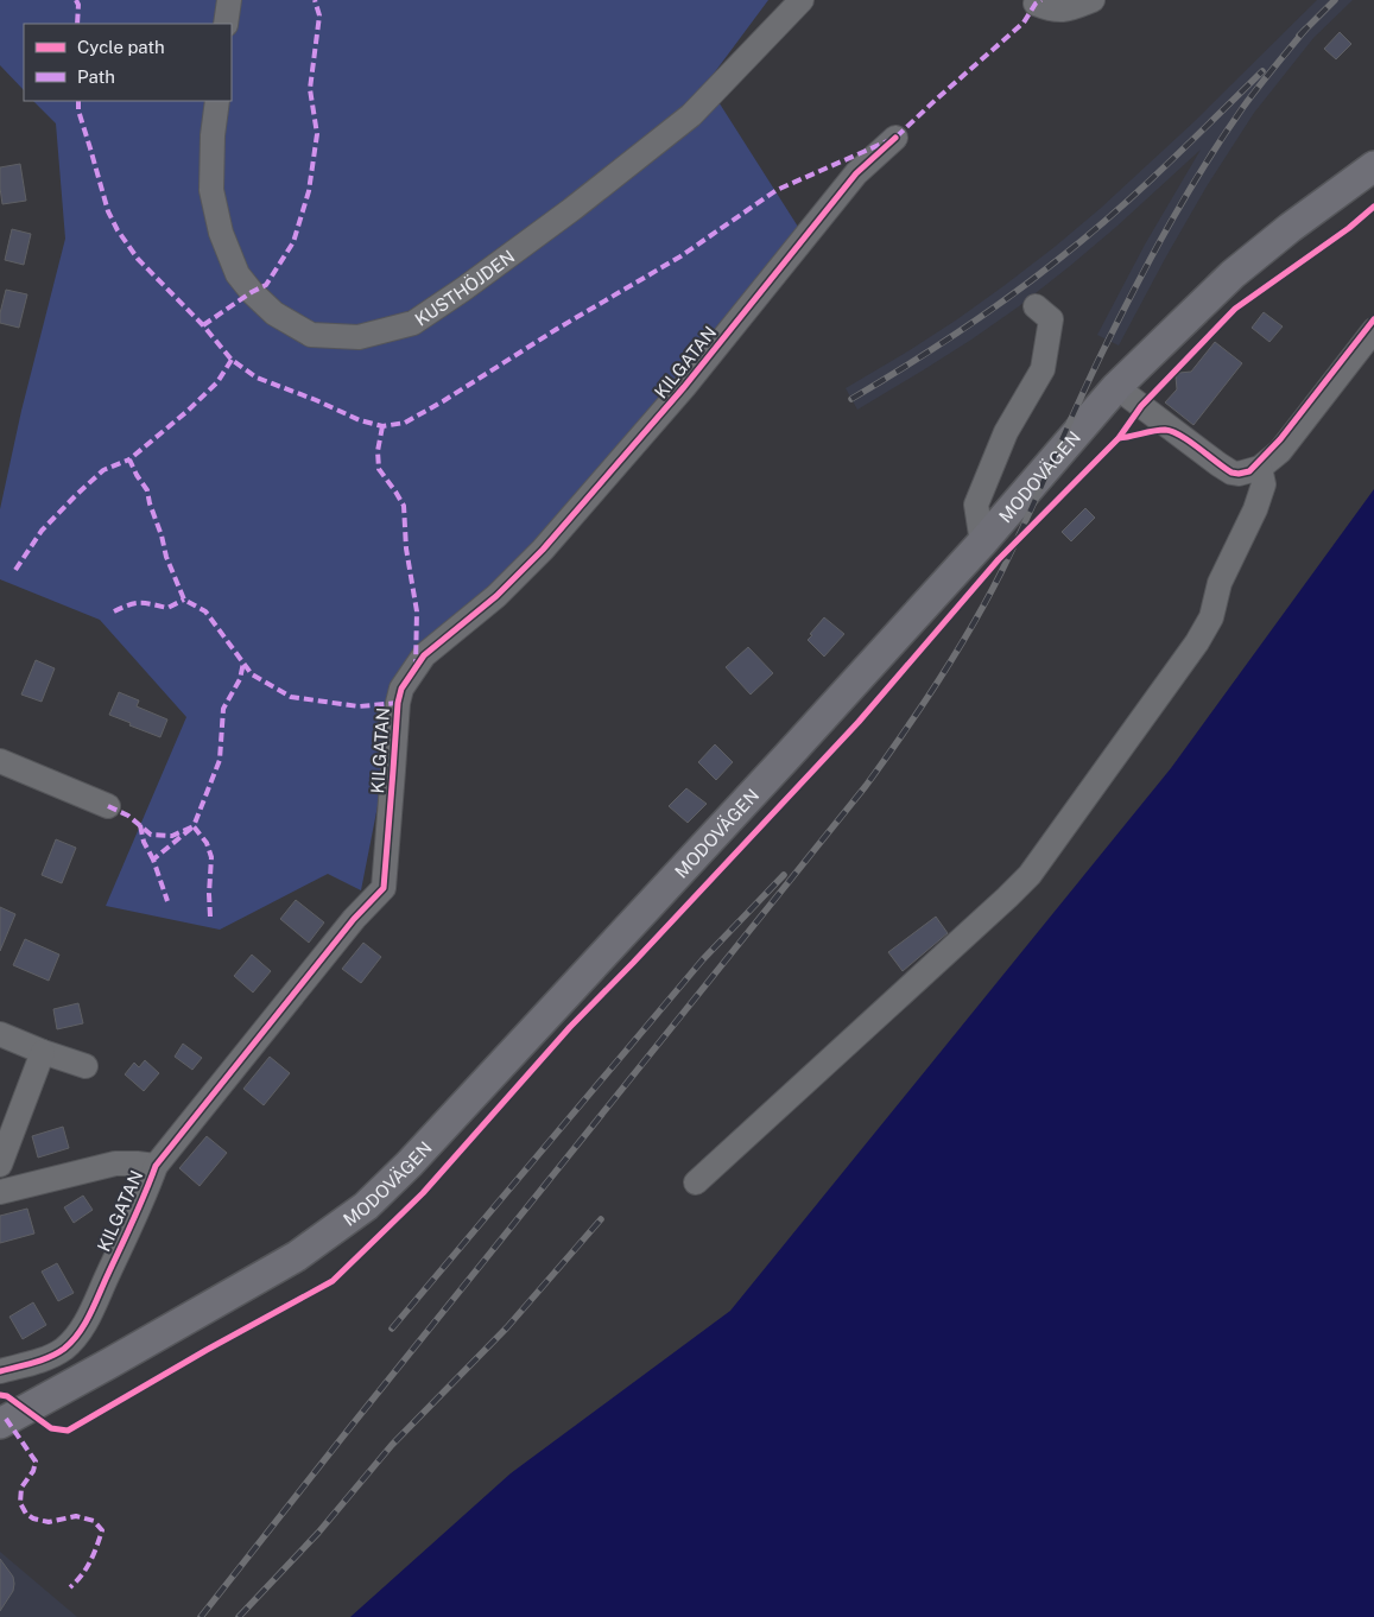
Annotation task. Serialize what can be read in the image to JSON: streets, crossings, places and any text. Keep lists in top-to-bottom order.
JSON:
{
  "streets": {
    "main road": ["MODOVÄGEN"],
    "street": ["KUSTHÖJDEN", "KILGATAN"]
  },
  "legend": ["Cycle path", "Path"]
}
